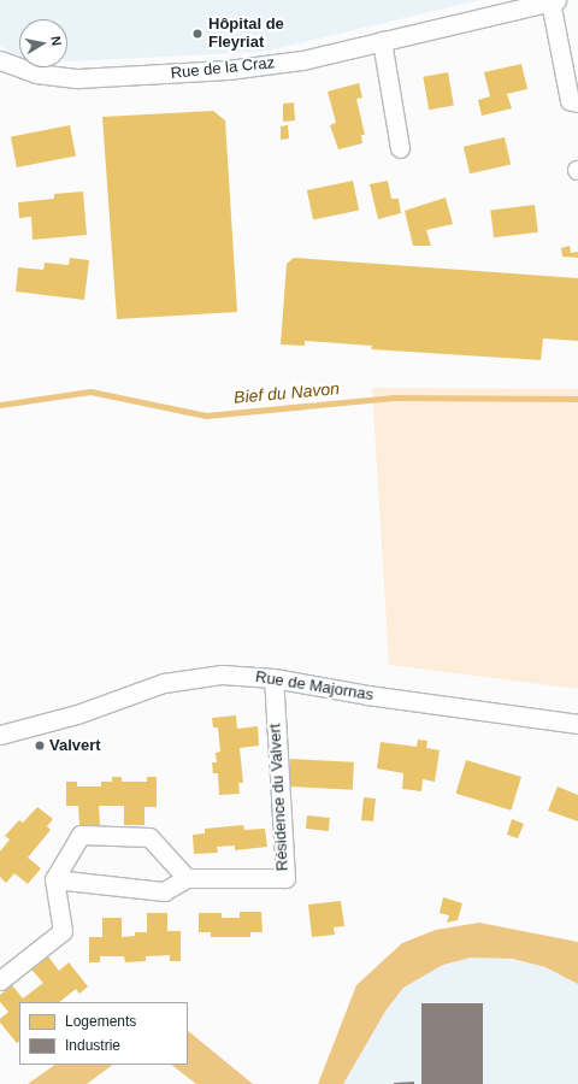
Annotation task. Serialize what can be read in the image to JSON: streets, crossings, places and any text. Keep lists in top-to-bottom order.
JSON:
{
  "streets": {
    "street": ["Rue de la Craz", "Rue de Majornas", "Résidence du Valvert"]
  },
  "crossings": [
    ["Rue de Majornas", "Résidence du Valvert"]
  ],
  "water": ["Bief du Navon"],
  "places": ["Hôpital de Fleyriat", "Valvert"],
  "legend": ["Logements", "Industrie"],
  "north": "right"
}
